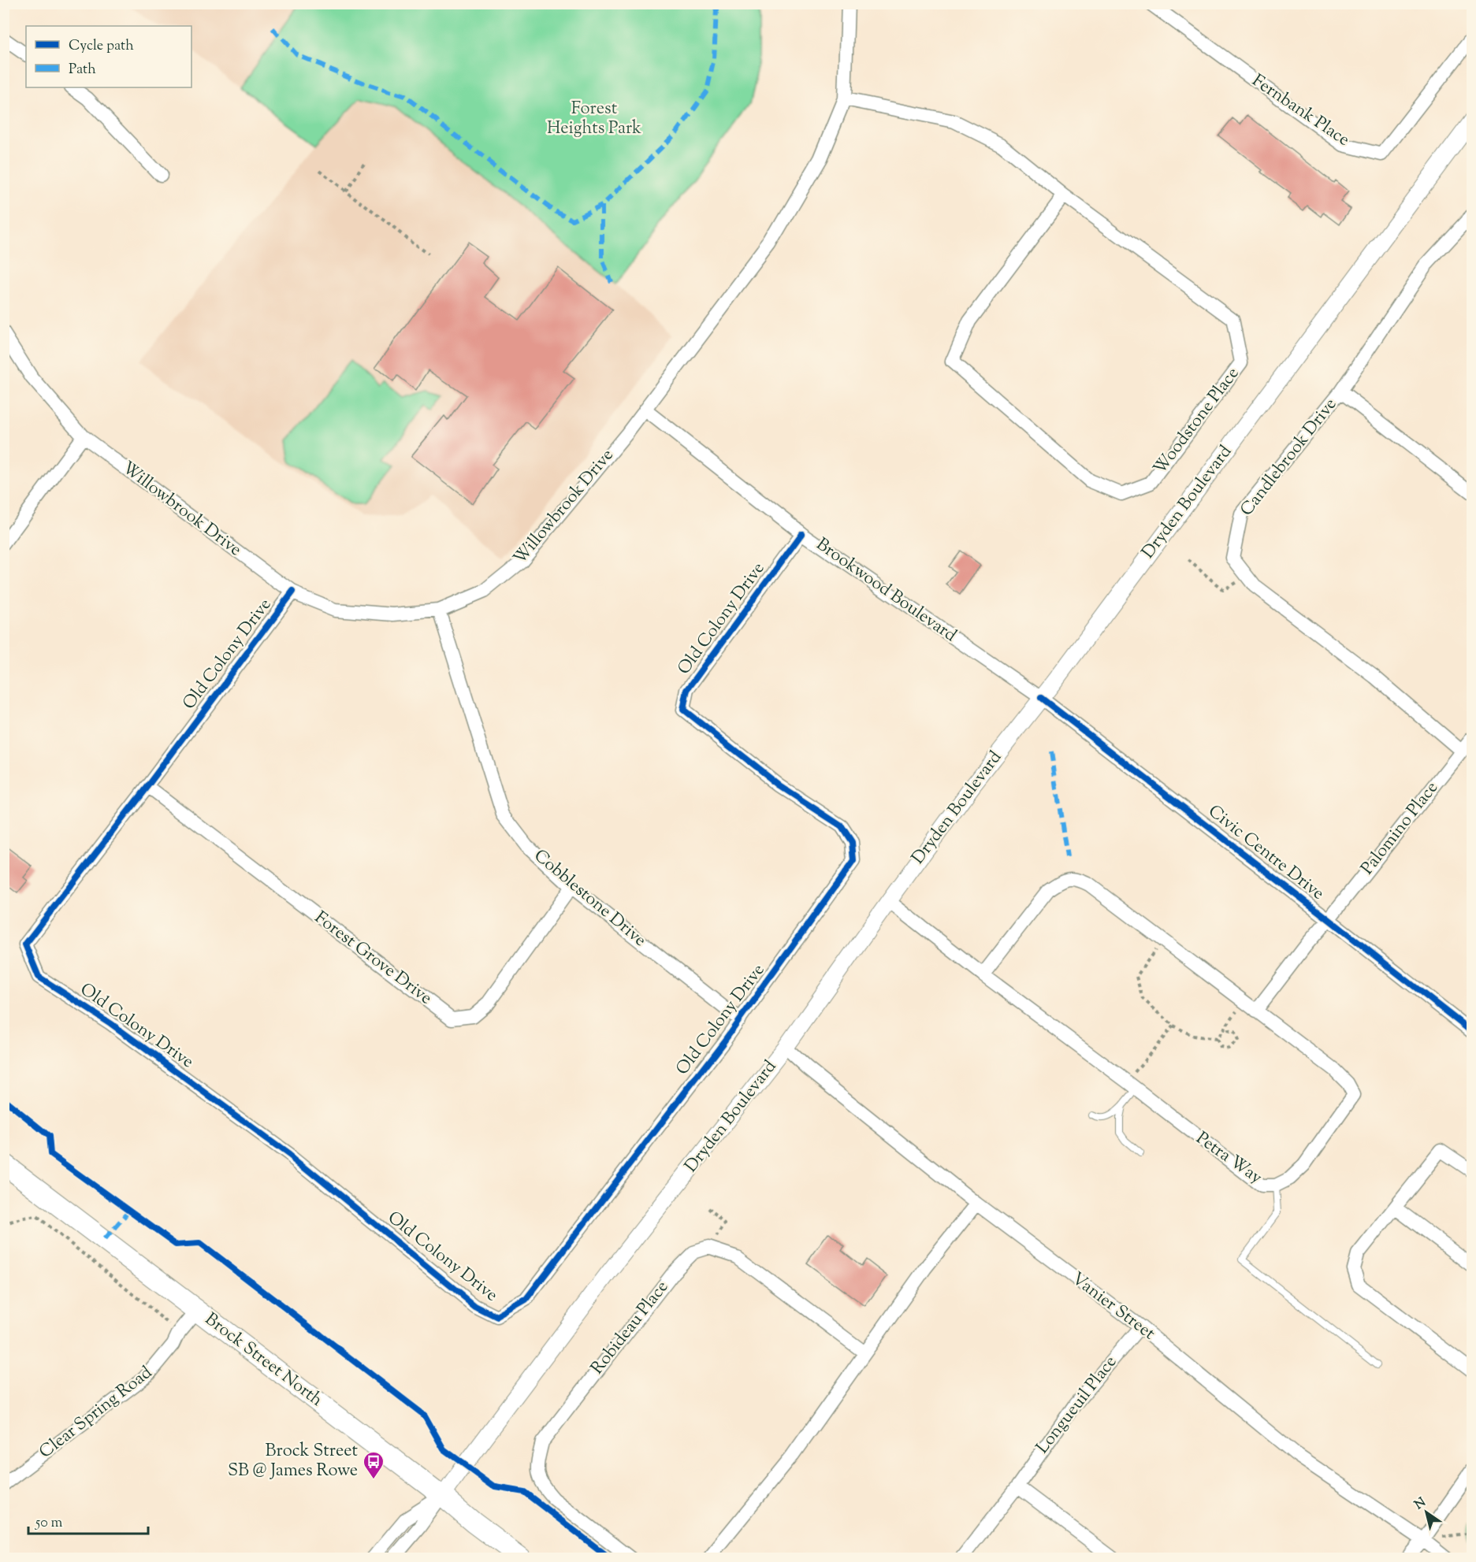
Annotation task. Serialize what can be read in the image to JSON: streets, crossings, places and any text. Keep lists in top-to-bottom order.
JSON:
{
  "streets": {
    "main road": ["Brock Street North"],
    "street": [
      "Fernbank Place",
      "Woodstone Place",
      "Candlebrook Drive",
      "Dryden Boulevard",
      "Willowbrook Drive",
      "Brookwood Boulevard",
      "Old Colony Drive",
      "Palomino Place",
      "Civic Centre Drive",
      "Cobblestone Drive",
      "Forest Grove Drive",
      "Petra Way",
      "Vanier Street",
      "Robideau Place",
      "Longueuil Place",
      "Clear Spring Road"
    ]
  },
  "crossings": [
    ["Woodstone Place", "Willowbrook Drive"],
    ["Candlebrook Drive", "Palomino Place"],
    ["Dryden Boulevard", "Brookwood Boulevard"],
    ["Dryden Boulevard", "Civic Centre Drive"],
    ["Dryden Boulevard", "Petra Way"],
    ["Dryden Boulevard", "Vanier Street"],
    ["Dryden Boulevard", "Brock Street North"],
    ["Willowbrook Drive", "Brookwood Boulevard"],
    ["Willowbrook Drive", "Old Colony Drive"],
    ["Willowbrook Drive", "Cobblestone Drive"],
    ["Brookwood Boulevard", "Old Colony Drive"],
    ["Brookwood Boulevard", "Civic Centre Drive"],
    ["Old Colony Drive", "Cobblestone Drive"],
    ["Old Colony Drive", "Forest Grove Drive"],
    ["Palomino Place", "Civic Centre Drive"],
    ["Cobblestone Drive", "Forest Grove Drive"],
    ["Vanier Street", "Longueuil Place"],
    ["Brock Street North", "Clear Spring Road"]
  ],
  "parks": ["Forest Heights Park"],
  "places": {
    "bus stop": ["Brock Street SB @ James Rowe"]
  },
  "legend": ["Cycle path", "Path"],
  "scale_bar": "50 m",
  "north": "top left"
}
